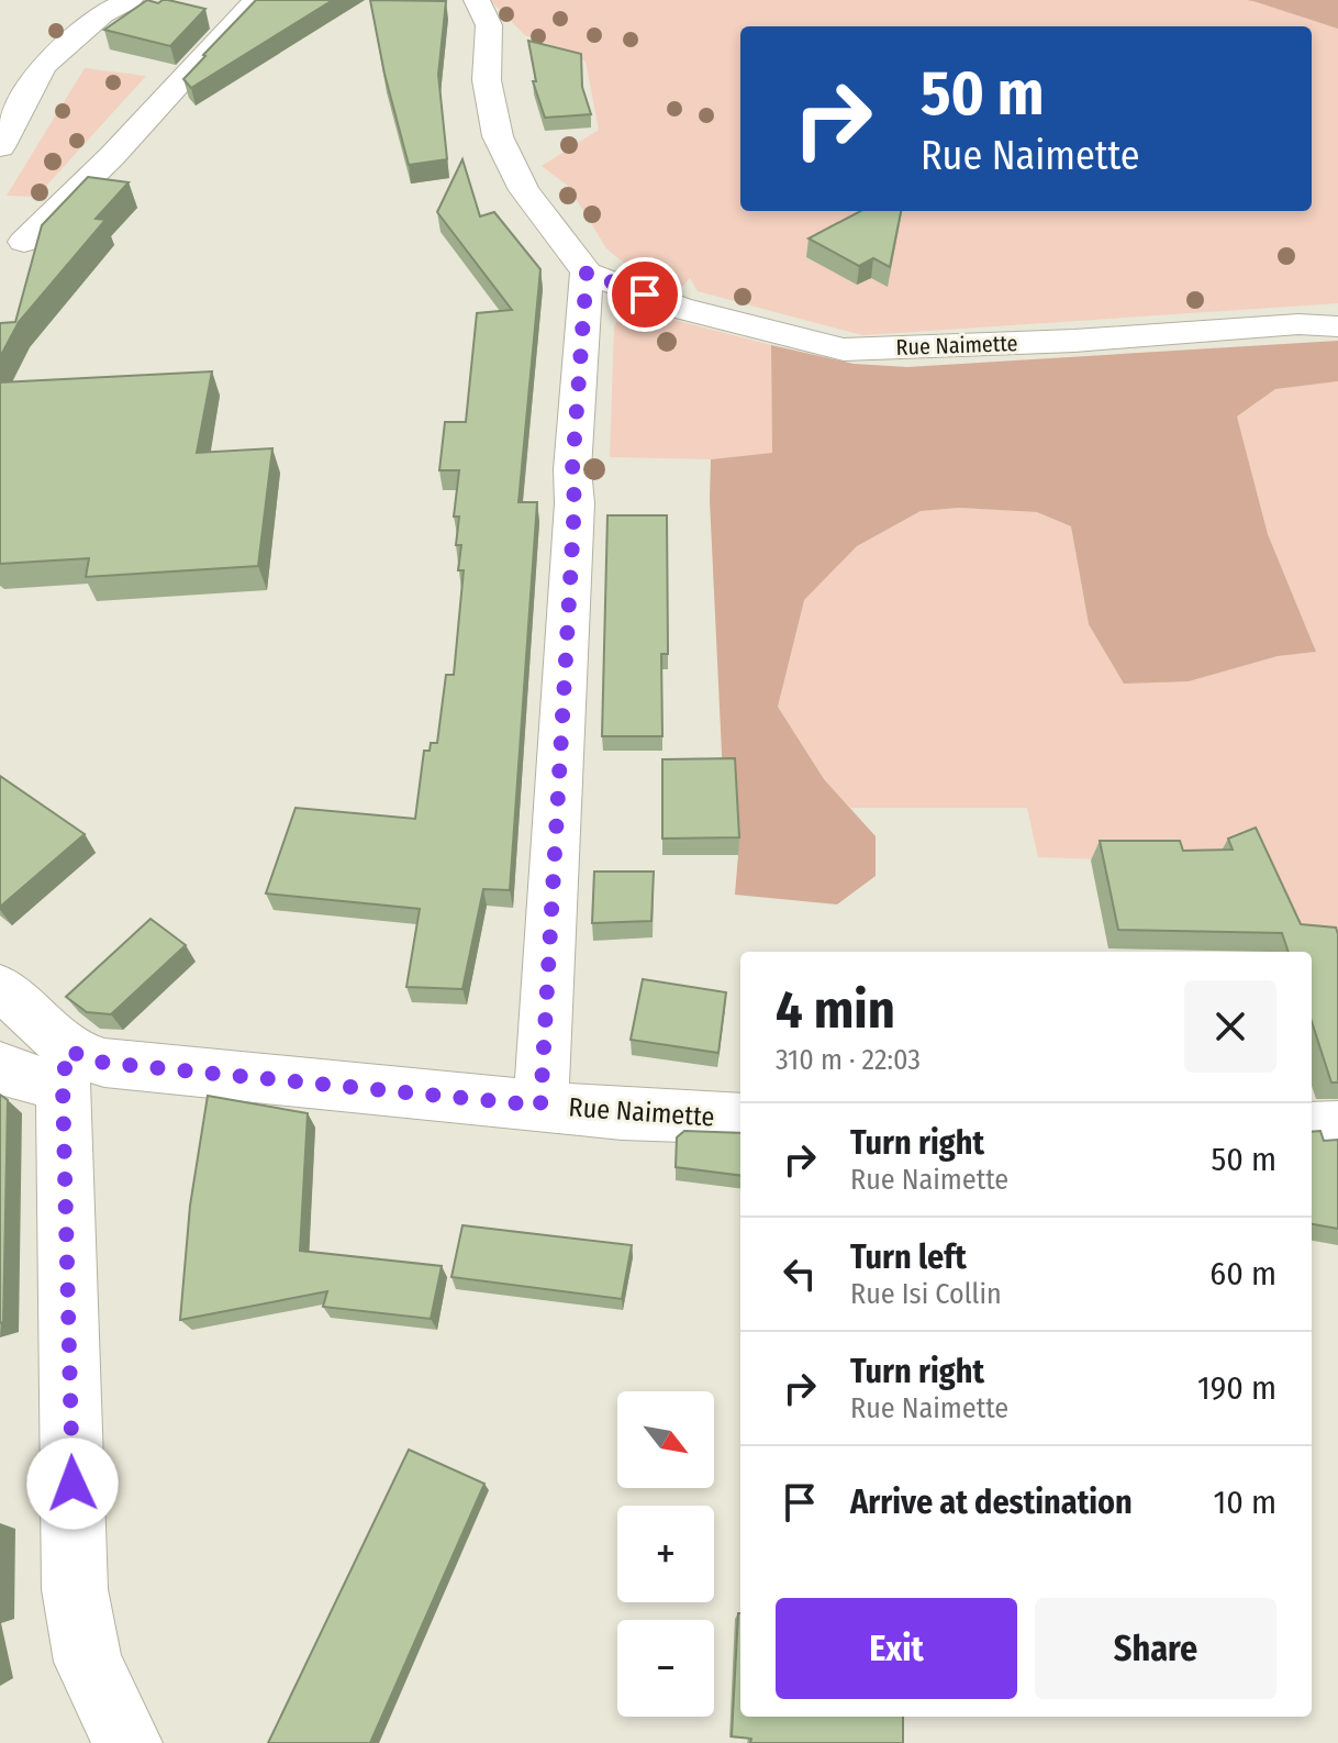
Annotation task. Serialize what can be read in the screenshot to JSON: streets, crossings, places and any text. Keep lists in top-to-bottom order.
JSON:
{
  "streets": {
    "street": ["Rue Naimette"]
  },
  "north": "bottom right",
  "page": {
    "turn": ["50 m", "Rue Naimette"],
    "heading": ["4 min", "310 m · 22:03"],
    "list": [
      {
        "name": "Turn right",
        "note": "Rue Naimette",
        "value": "50 m"
      },
      {
        "name": "Turn left",
        "note": "Rue Isi Collin",
        "value": "60 m"
      },
      {
        "name": "Turn right",
        "note": "Rue Naimette",
        "value": "190 m"
      },
      {
        "name": "Arrive at destination",
        "value": "10 m"
      }
    ],
    "map_buttons": ["+", "−"],
    "buttons": ["Exit", "Share"]
  }
}
